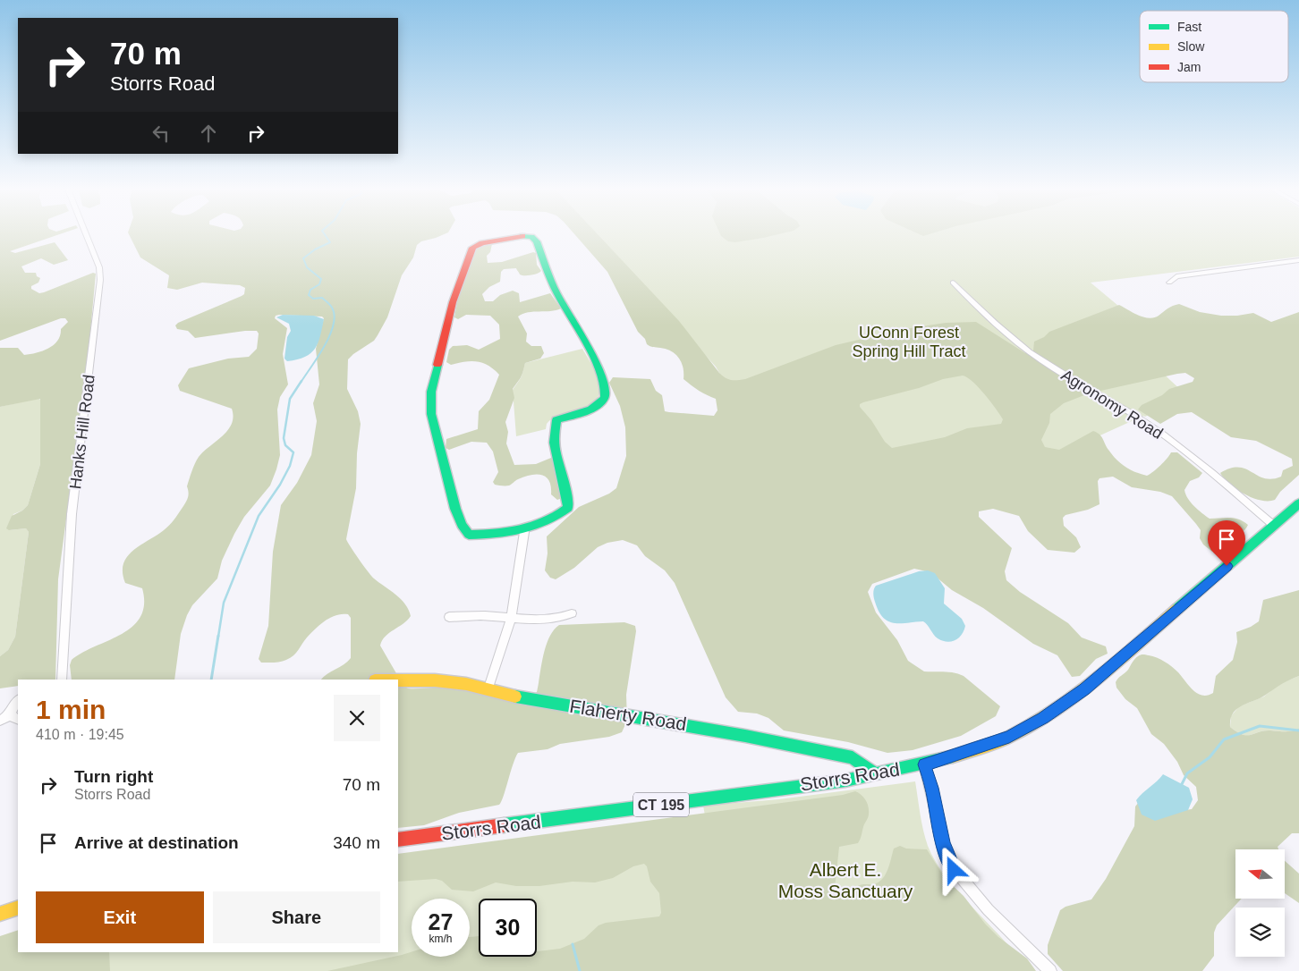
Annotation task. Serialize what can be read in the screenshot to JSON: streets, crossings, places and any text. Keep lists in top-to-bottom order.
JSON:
{
  "streets": {
    "street": [
      "Agronomy Road",
      "Hanks Hill Road",
      "Flaherty Road",
      "Storrs Road",
      "CT 195"
    ]
  },
  "crossings": [
    ["Agronomy Road", "Storrs Road"],
    ["Flaherty Road", "Storrs Road"]
  ],
  "parks": ["UConn Forest Spring Hill Tract", "Albert E. Moss Sanctuary"],
  "legend": ["Fast", "Slow", "Jam"],
  "north": "left",
  "page": {
    "turn": ["70 m", "Storrs Road"],
    "heading": ["1 min", "410 m · 19:45"],
    "list": [
      {
        "name": "Turn right",
        "note": "Storrs Road",
        "value": "70 m"
      },
      {
        "name": "Arrive at destination",
        "value": "340 m"
      }
    ],
    "buttons": ["Exit", "Share"],
    "speed": "27 km/h",
    "limit": "30"
  }
}
